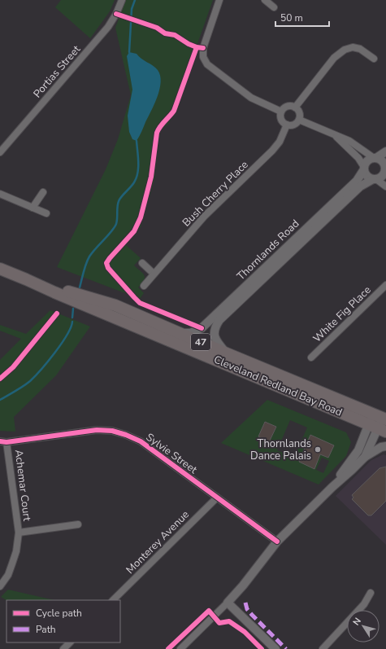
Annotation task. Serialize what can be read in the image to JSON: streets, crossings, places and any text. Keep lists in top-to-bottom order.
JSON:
{
  "streets": {
    "highway": ["47", "Cleveland Redland Bay Road"],
    "street": [
      "Portias Street",
      "Bush Cherry Place",
      "Thornlands Road",
      "White Fig Place",
      "Sylvie Street",
      "Achemar Court",
      "Monterey Avenue"
    ]
  },
  "crossings": [
    ["Thornlands Road", "Cleveland Redland Bay Road"],
    ["Sylvie Street", "Achemar Court"],
    ["Sylvie Street", "Monterey Avenue"]
  ],
  "places": ["Thornlands Dance Palais"],
  "legend": ["Cycle path", "Path"],
  "scale_bar": "50 m",
  "north": "top left"
}
